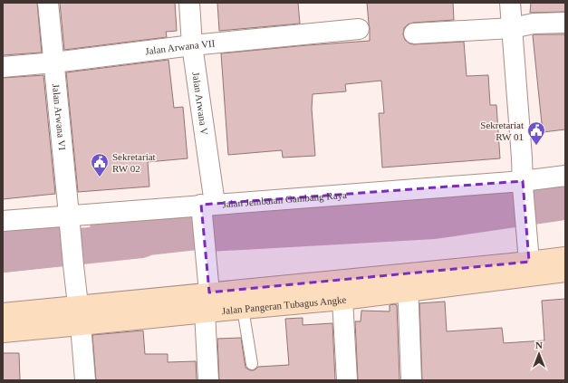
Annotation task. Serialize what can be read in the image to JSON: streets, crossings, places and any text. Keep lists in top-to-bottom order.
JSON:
{
  "streets": {
    "main road": ["Jalan Pangeran Tubagus Angke"],
    "street": [
      "Jalan Arwana VII",
      "Jalan Arwana V",
      "Jalan Arwana VI",
      "Jalan Jembatan Gambang Raya"
    ]
  },
  "crossings": [
    ["Jalan Arwana VII", "Jalan Arwana V"],
    ["Jalan Arwana VII", "Jalan Arwana VI"],
    ["Jalan Arwana V", "Jalan Jembatan Gambang Raya"],
    ["Jalan Arwana V", "Jalan Pangeran Tubagus Angke"],
    ["Jalan Arwana VI", "Jalan Jembatan Gambang Raya"],
    ["Jalan Arwana VI", "Jalan Pangeran Tubagus Angke"]
  ],
  "places": {
    "public building": ["Sekretariat RW 01", "Sekretariat RW 02"]
  },
  "north": "top"
}
